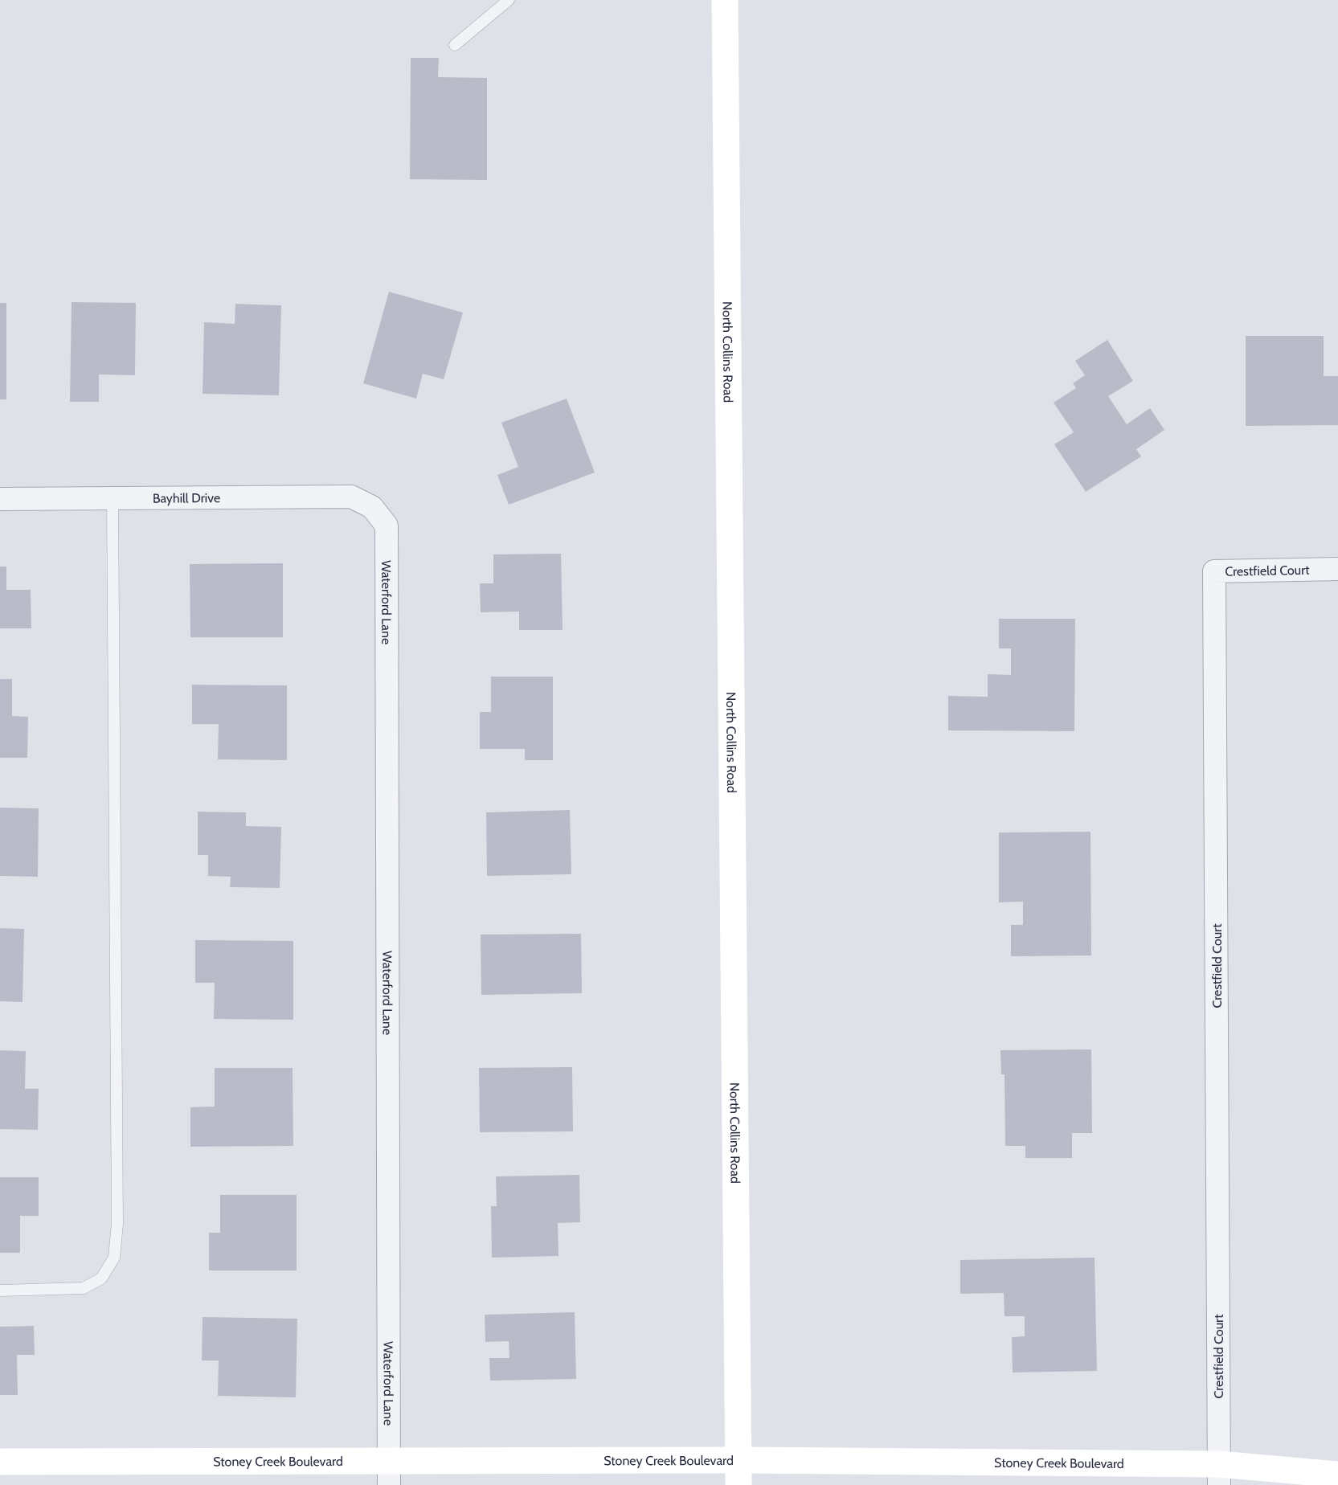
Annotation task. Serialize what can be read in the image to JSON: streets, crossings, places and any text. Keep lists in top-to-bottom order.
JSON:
{
  "streets": {
    "street": [
      "North Collins Road",
      "Bayhill Drive",
      "Crestfield Court",
      "Waterford Lane",
      "Stoney Creek Boulevard"
    ]
  },
  "crossings": [
    ["North Collins Road", "Stoney Creek Boulevard"],
    ["Bayhill Drive", "Waterford Lane"],
    ["Crestfield Court", "Stoney Creek Boulevard"],
    ["Waterford Lane", "Stoney Creek Boulevard"]
  ]
}
